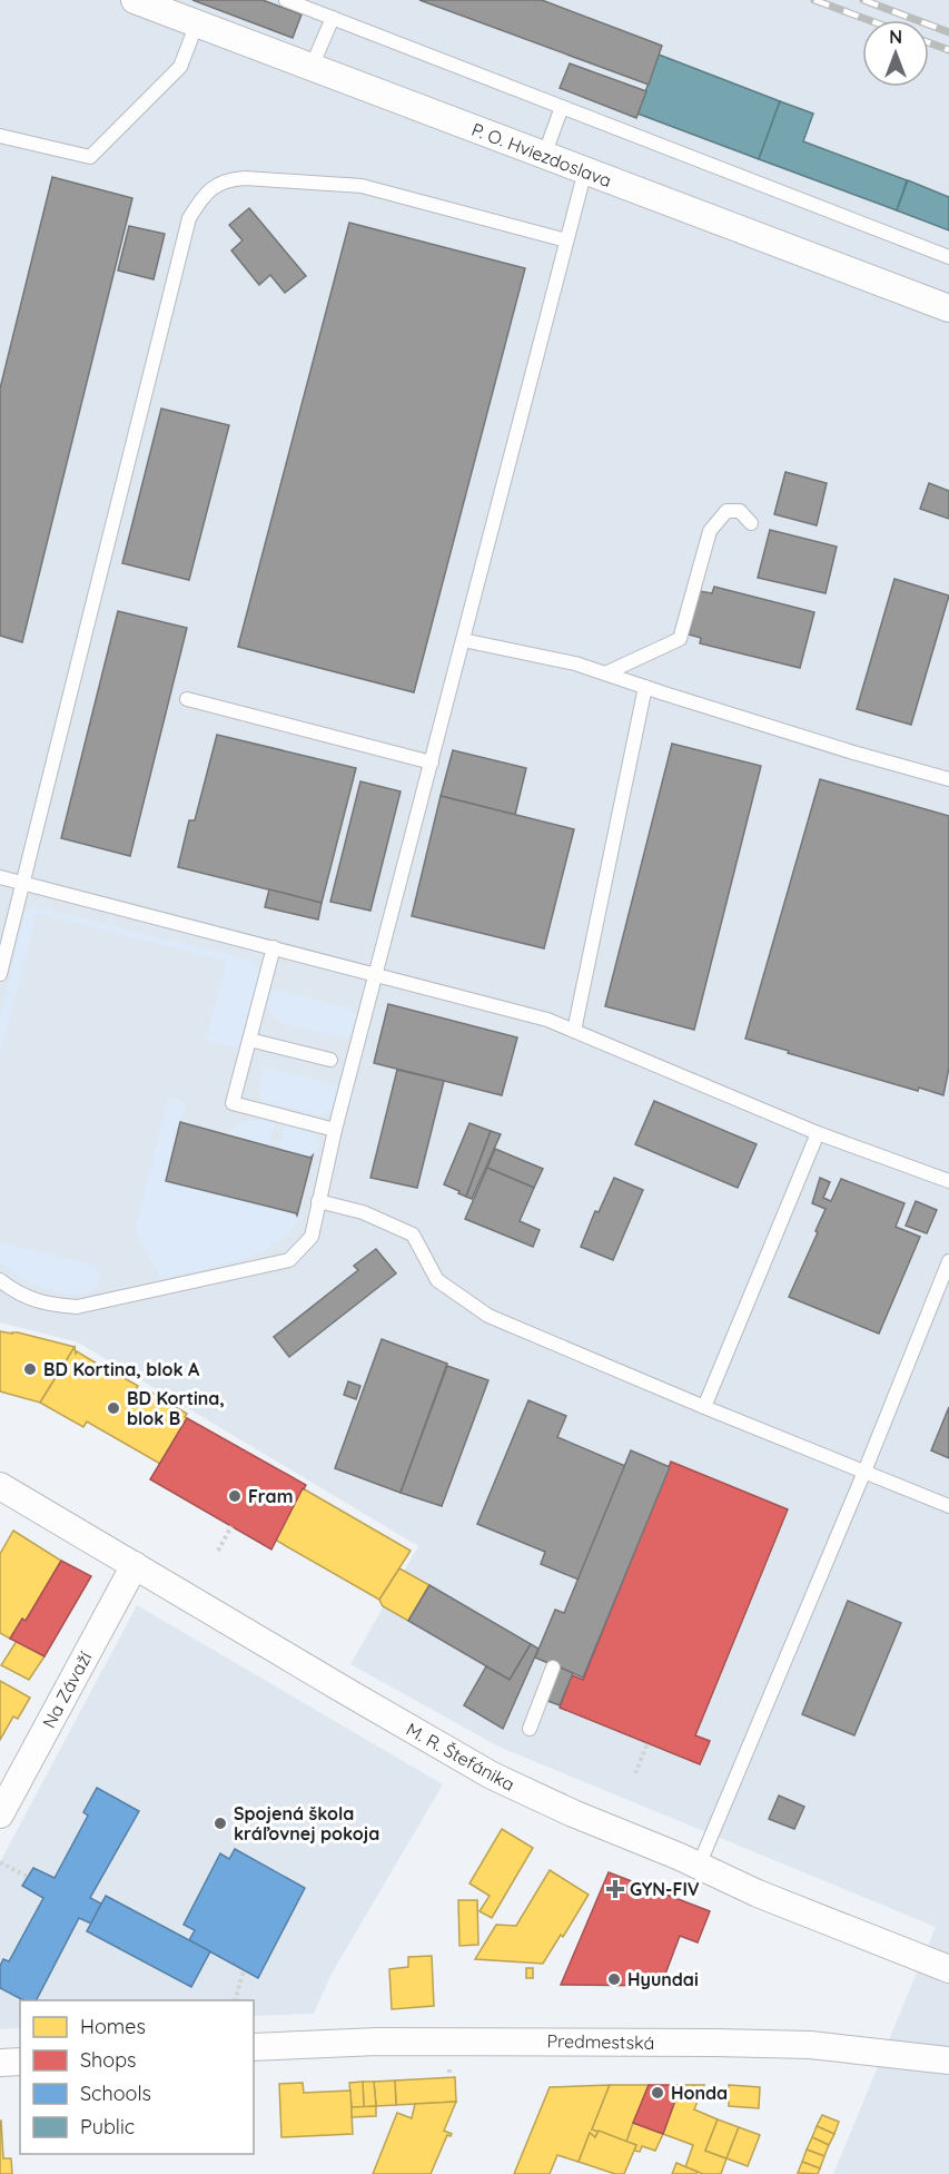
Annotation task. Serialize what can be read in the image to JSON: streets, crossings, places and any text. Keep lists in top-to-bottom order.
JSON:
{
  "streets": {
    "street": [
      "P. O. Hviezdoslava",
      "Na Závaží",
      "M. R. Štefánika",
      "Predmestská"
    ]
  },
  "crossings": [
    ["Na Závaží", "M. R. Štefánika"]
  ],
  "places": {
    "other": [
      "BD Kortina, blok A",
      "BD Kortina, blok B",
      "Fram",
      "Spojená škola kráľovnej pokoja",
      "Hyundai",
      "Honda"
    ],
    "health": ["GYN-FIV"]
  },
  "legend": [
    "Homes",
    "Shops",
    "Schools",
    "Public"
  ],
  "north": "top"
}
